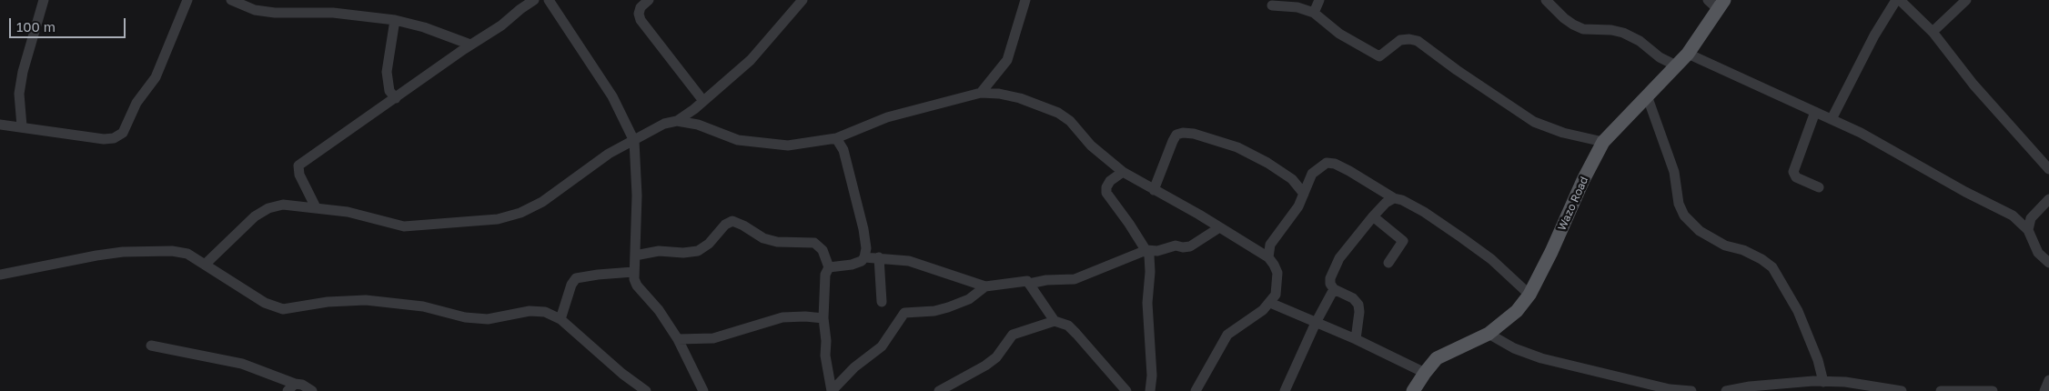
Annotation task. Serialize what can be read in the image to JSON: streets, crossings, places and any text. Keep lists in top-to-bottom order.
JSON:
{
  "streets": {
    "main road": ["Wazo Road"]
  },
  "scale_bar": "100 m"
}
